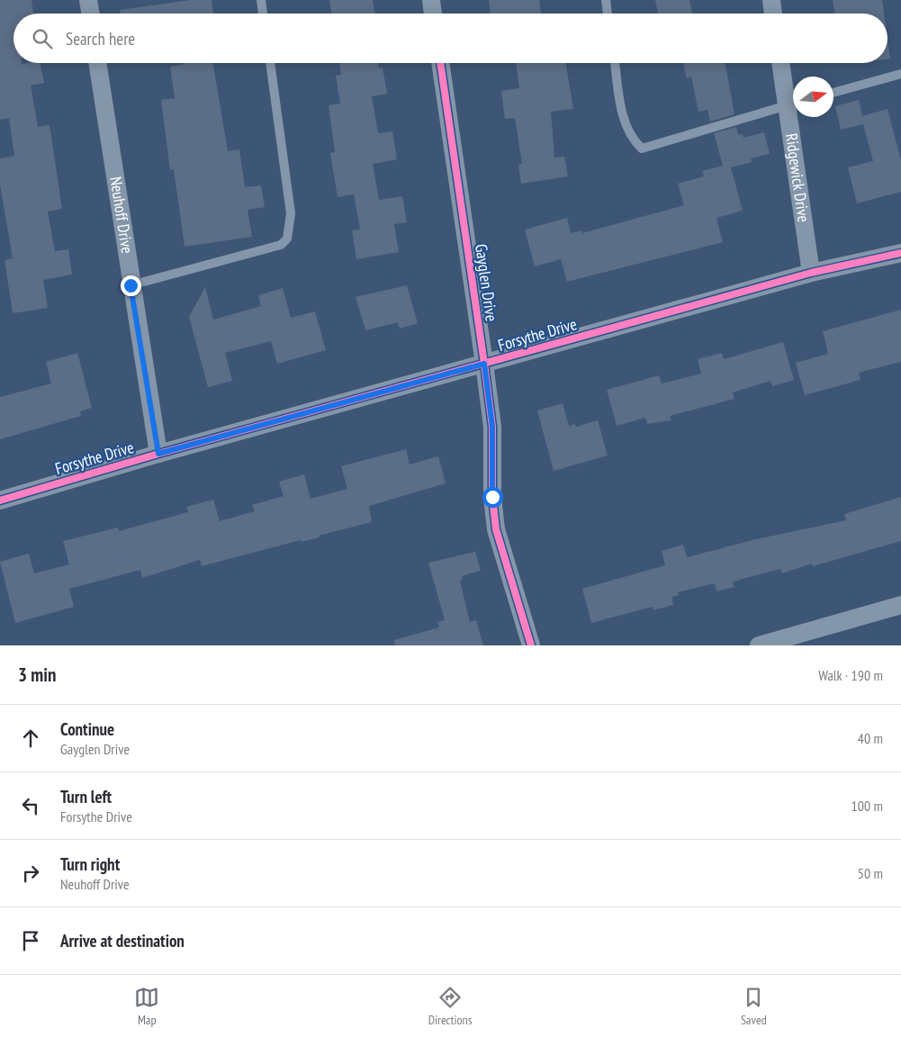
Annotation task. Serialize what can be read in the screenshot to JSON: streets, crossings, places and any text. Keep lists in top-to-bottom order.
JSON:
{
  "streets": {
    "street": [
      "Ridgewick Drive",
      "Neuhoff Drive",
      "Gayglen Drive",
      "Forsythe Drive"
    ]
  },
  "crossings": [
    ["Ridgewick Drive", "Forsythe Drive"],
    ["Neuhoff Drive", "Forsythe Drive"],
    ["Gayglen Drive", "Forsythe Drive"]
  ],
  "north": "right",
  "page": {
    "search": "Search here",
    "heading": ["3 min", "Walk · 190 m"],
    "list": [
      ["Continue", "Gayglen Drive", "40 m"],
      ["Turn left", "Forsythe Drive", "100 m"],
      ["Turn right", "Neuhoff Drive", "50 m"],
      "Arrive at destination"
    ],
    "nav": ["Map", "Directions", "Saved"]
  }
}
